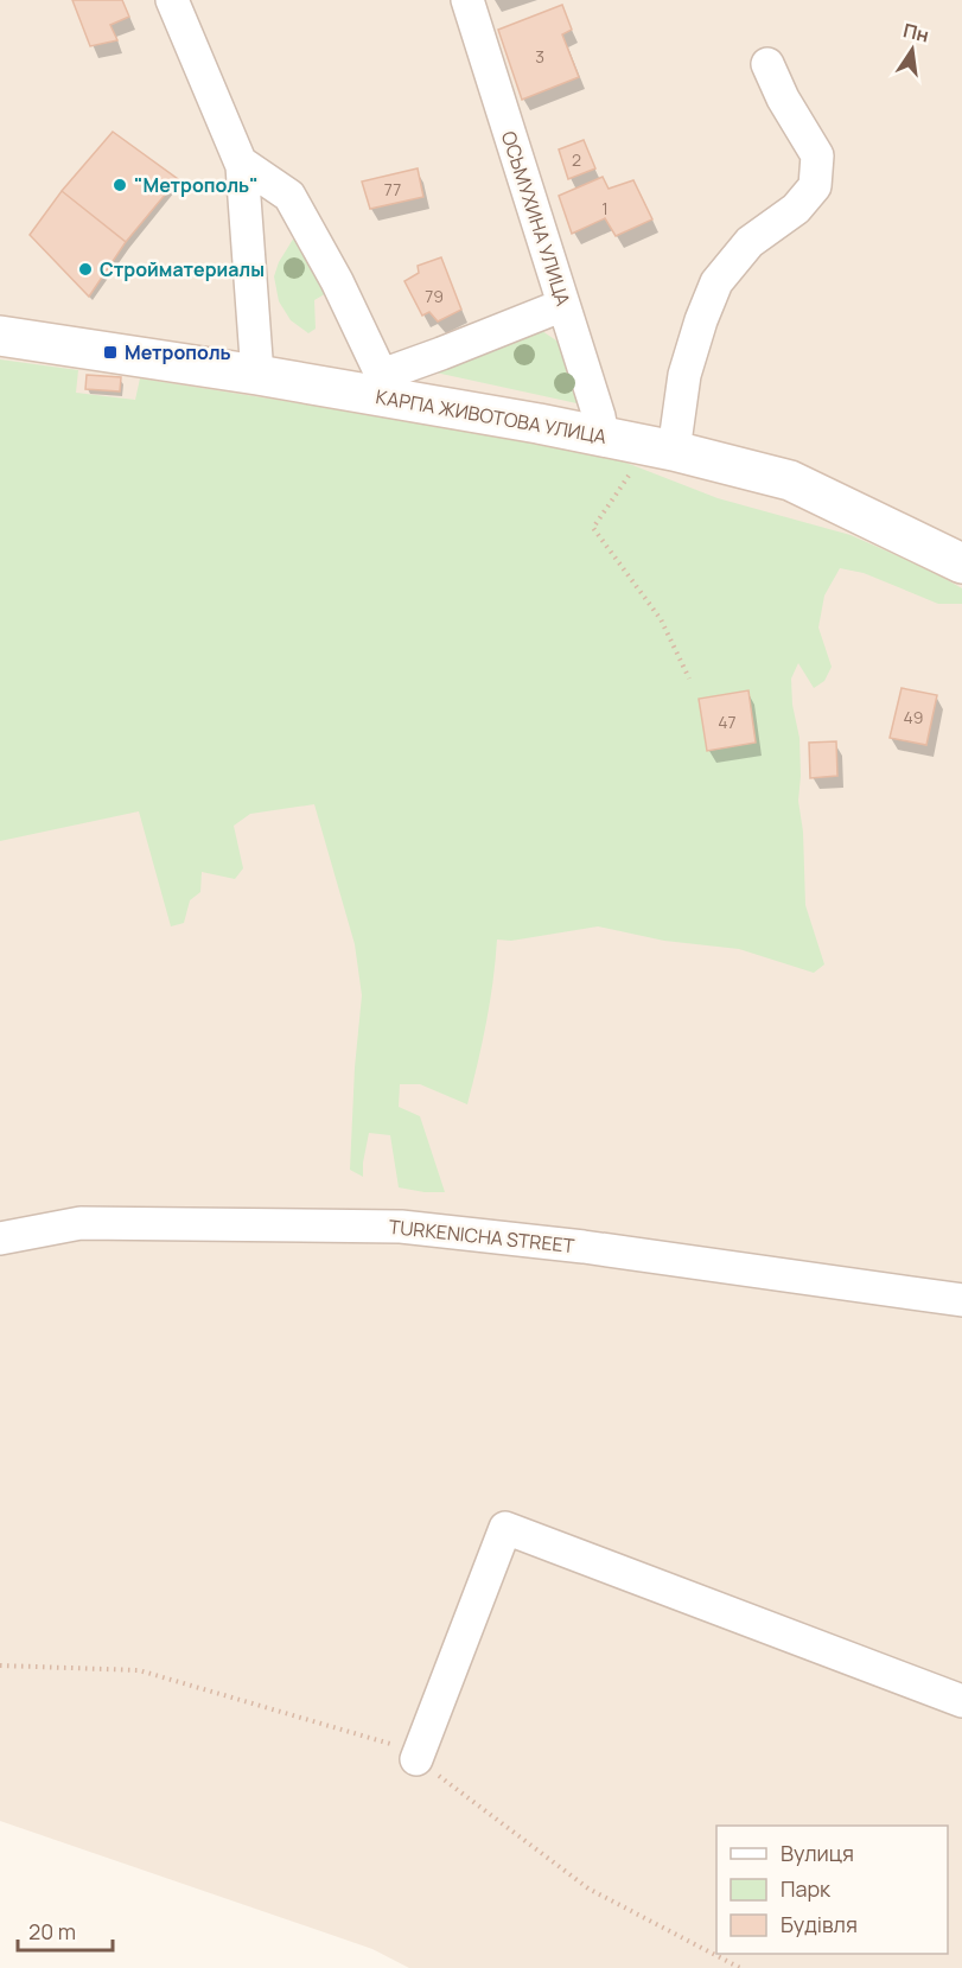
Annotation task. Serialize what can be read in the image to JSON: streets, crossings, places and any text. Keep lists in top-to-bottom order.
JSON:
{
  "streets": {
    "main road": ["КАРПА ЖИВОТОВА УЛИЦА"],
    "street": ["ОСЬМУХИНА УЛИЦА", "TURKENICHA STREET"]
  },
  "crossings": [
    ["ОСЬМУХИНА УЛИЦА", "КАРПА ЖИВОТОВА УЛИЦА"]
  ],
  "places": {
    "other": ["\"Метрополь\"", "Стройматериалы"],
    "transit": ["Метрополь"]
  },
  "house_numbers": [
    "3",
    "2",
    "77",
    "1",
    "79",
    "49",
    "47"
  ],
  "legend": ["Вулиця", "Парк", "Будівля"],
  "scale_bar": "20 m",
  "north": "top"
}
